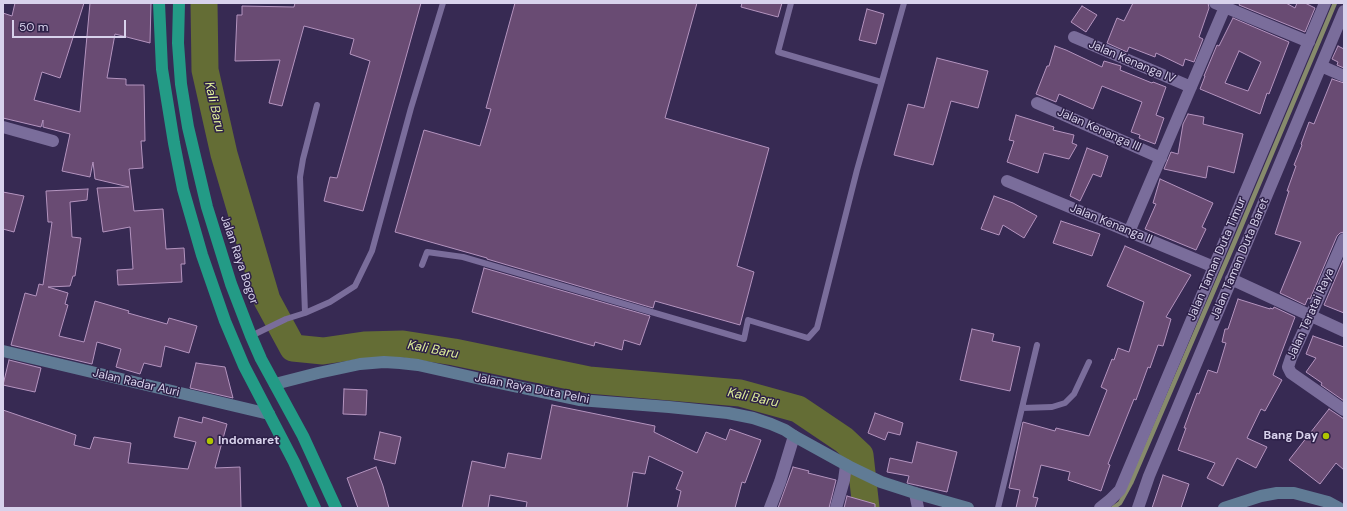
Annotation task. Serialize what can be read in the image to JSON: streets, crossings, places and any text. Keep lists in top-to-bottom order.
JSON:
{
  "streets": {
    "highway": ["Jalan Raya Bogor"],
    "main road": ["Jalan Radar Auri", "Jalan Raya Duta Pelni"],
    "street": [
      "Jalan Kenanga IV",
      "Jalan Kenanga III",
      "Jalan Kenanga II",
      "Jalan Taman Duta Timur",
      "Jalan Taman Duta Baret",
      "Jalan Teratai Raya"
    ]
  },
  "crossings": [
    ["Jalan Kenanga II", "Jalan Taman Duta Timur"],
    ["Jalan Raya Bogor", "Jalan Raya Duta Pelni"]
  ],
  "water": ["Kali Baru"],
  "places": ["Bang Day", "Indomaret"],
  "scale_bar": "50 m"
}
